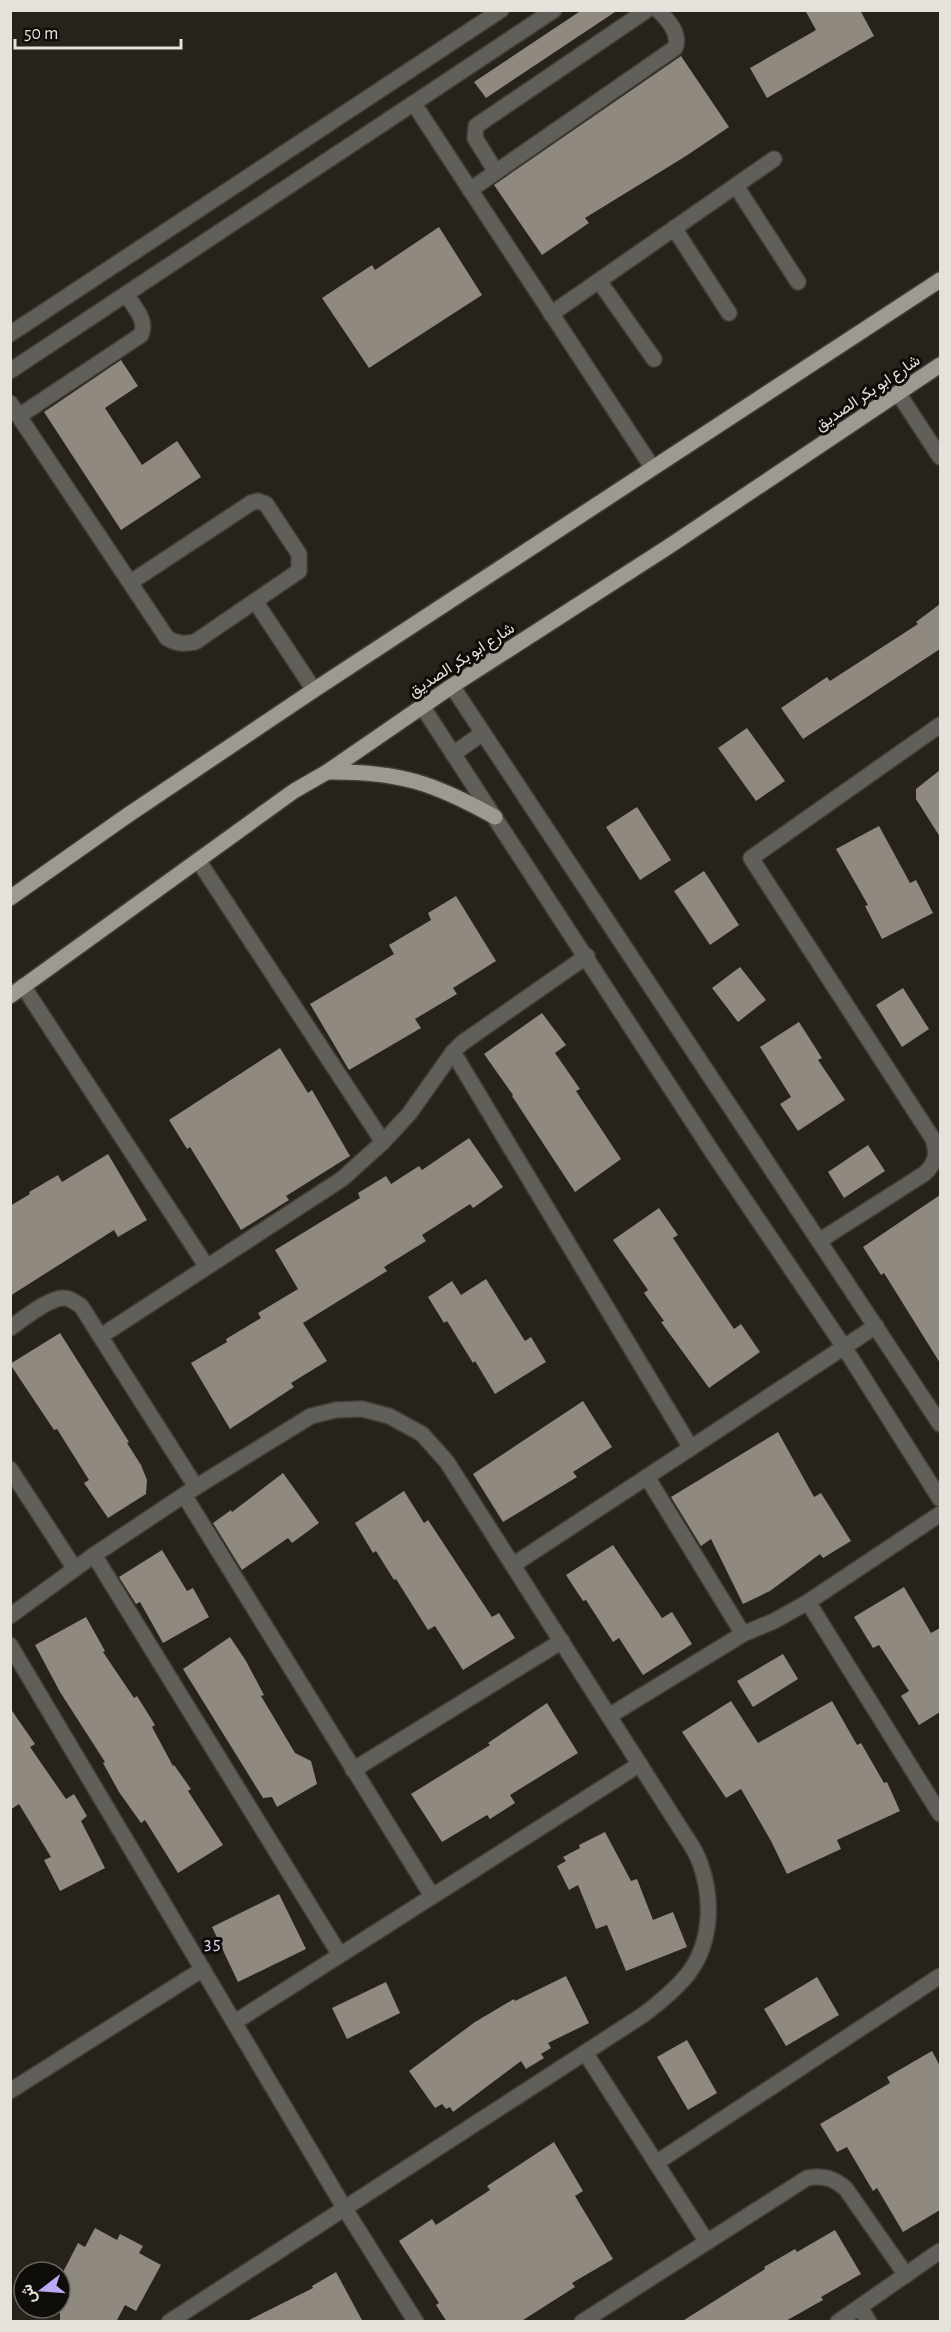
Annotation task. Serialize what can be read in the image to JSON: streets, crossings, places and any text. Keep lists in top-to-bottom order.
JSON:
{
  "streets": {
    "main road": ["شارع ابو بكر الصديق"]
  },
  "districts": ["35"],
  "scale_bar": "50 m",
  "north": "left"
}
